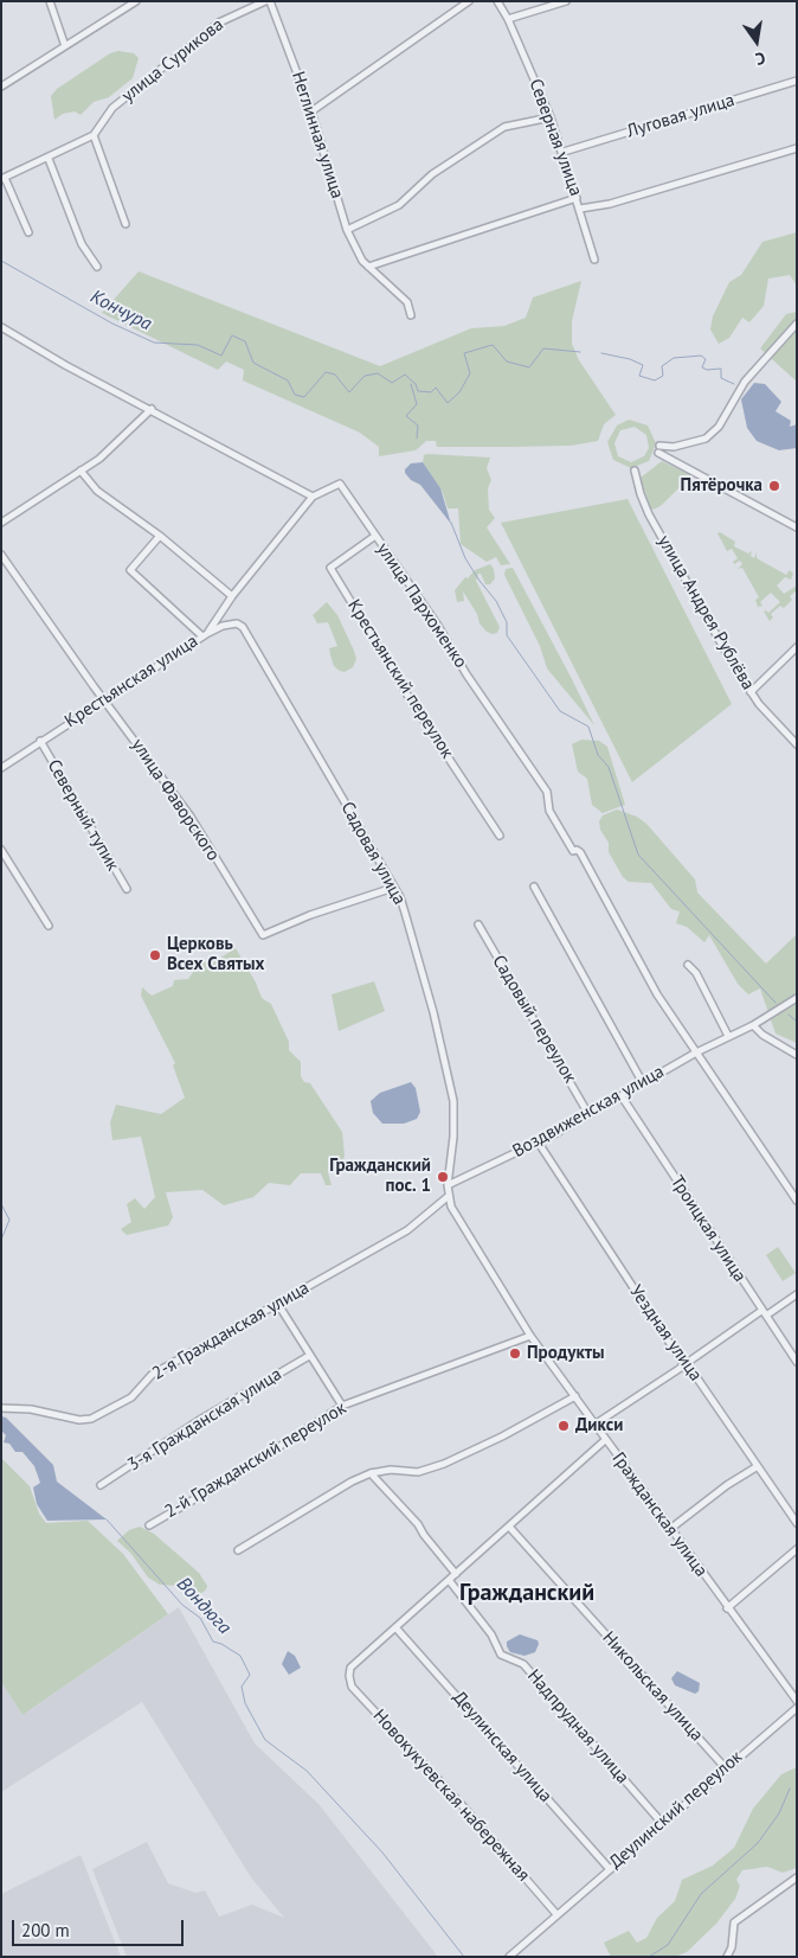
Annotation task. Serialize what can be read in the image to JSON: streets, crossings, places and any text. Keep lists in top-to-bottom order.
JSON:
{
  "streets": {
    "street": [
      "улица Сурикова",
      "Луговая улица",
      "Неглинная улица",
      "Северная улица",
      "улица Пархоменко",
      "улица Андрея Рублёва",
      "Крестьянский переулок",
      "Крестьянская улица",
      "улица Фаворского",
      "Северный тупик",
      "Садовая улица",
      "Садовый переулок",
      "Воздвиженская улица",
      "Троицкая улица",
      "2-я Гражданская улица",
      "Уездная улица",
      "3-я Гражданская улица",
      "2-й Гражданский переулок",
      "Гражданская улица",
      "Никольская улица",
      "Надпрудная улица",
      "Деулинская улица",
      "Новокукуевская набережная",
      "Деулинский переулок"
    ]
  },
  "crossings": [
    ["Луговая улица", "Северная улица"],
    ["улица Пархоменко", "Крестьянский переулок"],
    ["улица Пархоменко", "Крестьянская улица"],
    ["улица Пархоменко", "Воздвиженская улица"],
    ["Крестьянская улица", "улица Фаворского"],
    ["Крестьянская улица", "Северный тупик"],
    ["Крестьянская улица", "Садовая улица"],
    ["улица Фаворского", "Садовая улица"],
    ["Садовая улица", "Воздвиженская улица"],
    ["Садовая улица", "2-я Гражданская улица"],
    ["Садовая улица", "Гражданская улица"],
    ["Садовый переулок", "Воздвиженская улица"],
    ["Воздвиженская улица", "Троицкая улица"],
    ["Воздвиженская улица", "Уездная улица"],
    ["2-й Гражданский переулок", "Гражданская улица"],
    ["Никольская улица", "Деулинский переулок"],
    ["Надпрудная улица", "Деулинский переулок"],
    ["Деулинская улица", "Новокукуевская набережная"],
    ["Деулинская улица", "Деулинский переулок"],
    ["Новокукуевская набережная", "Деулинский переулок"]
  ],
  "districts": ["Гражданский"],
  "water": ["Кончура", "Вондюга"],
  "places": [
    "Пятёрочка",
    "Церковь Всех Святых",
    "Гражданский пос. 1",
    "Продукты",
    "Дикси"
  ],
  "scale_bar": "200 m",
  "north": "bottom"
}
